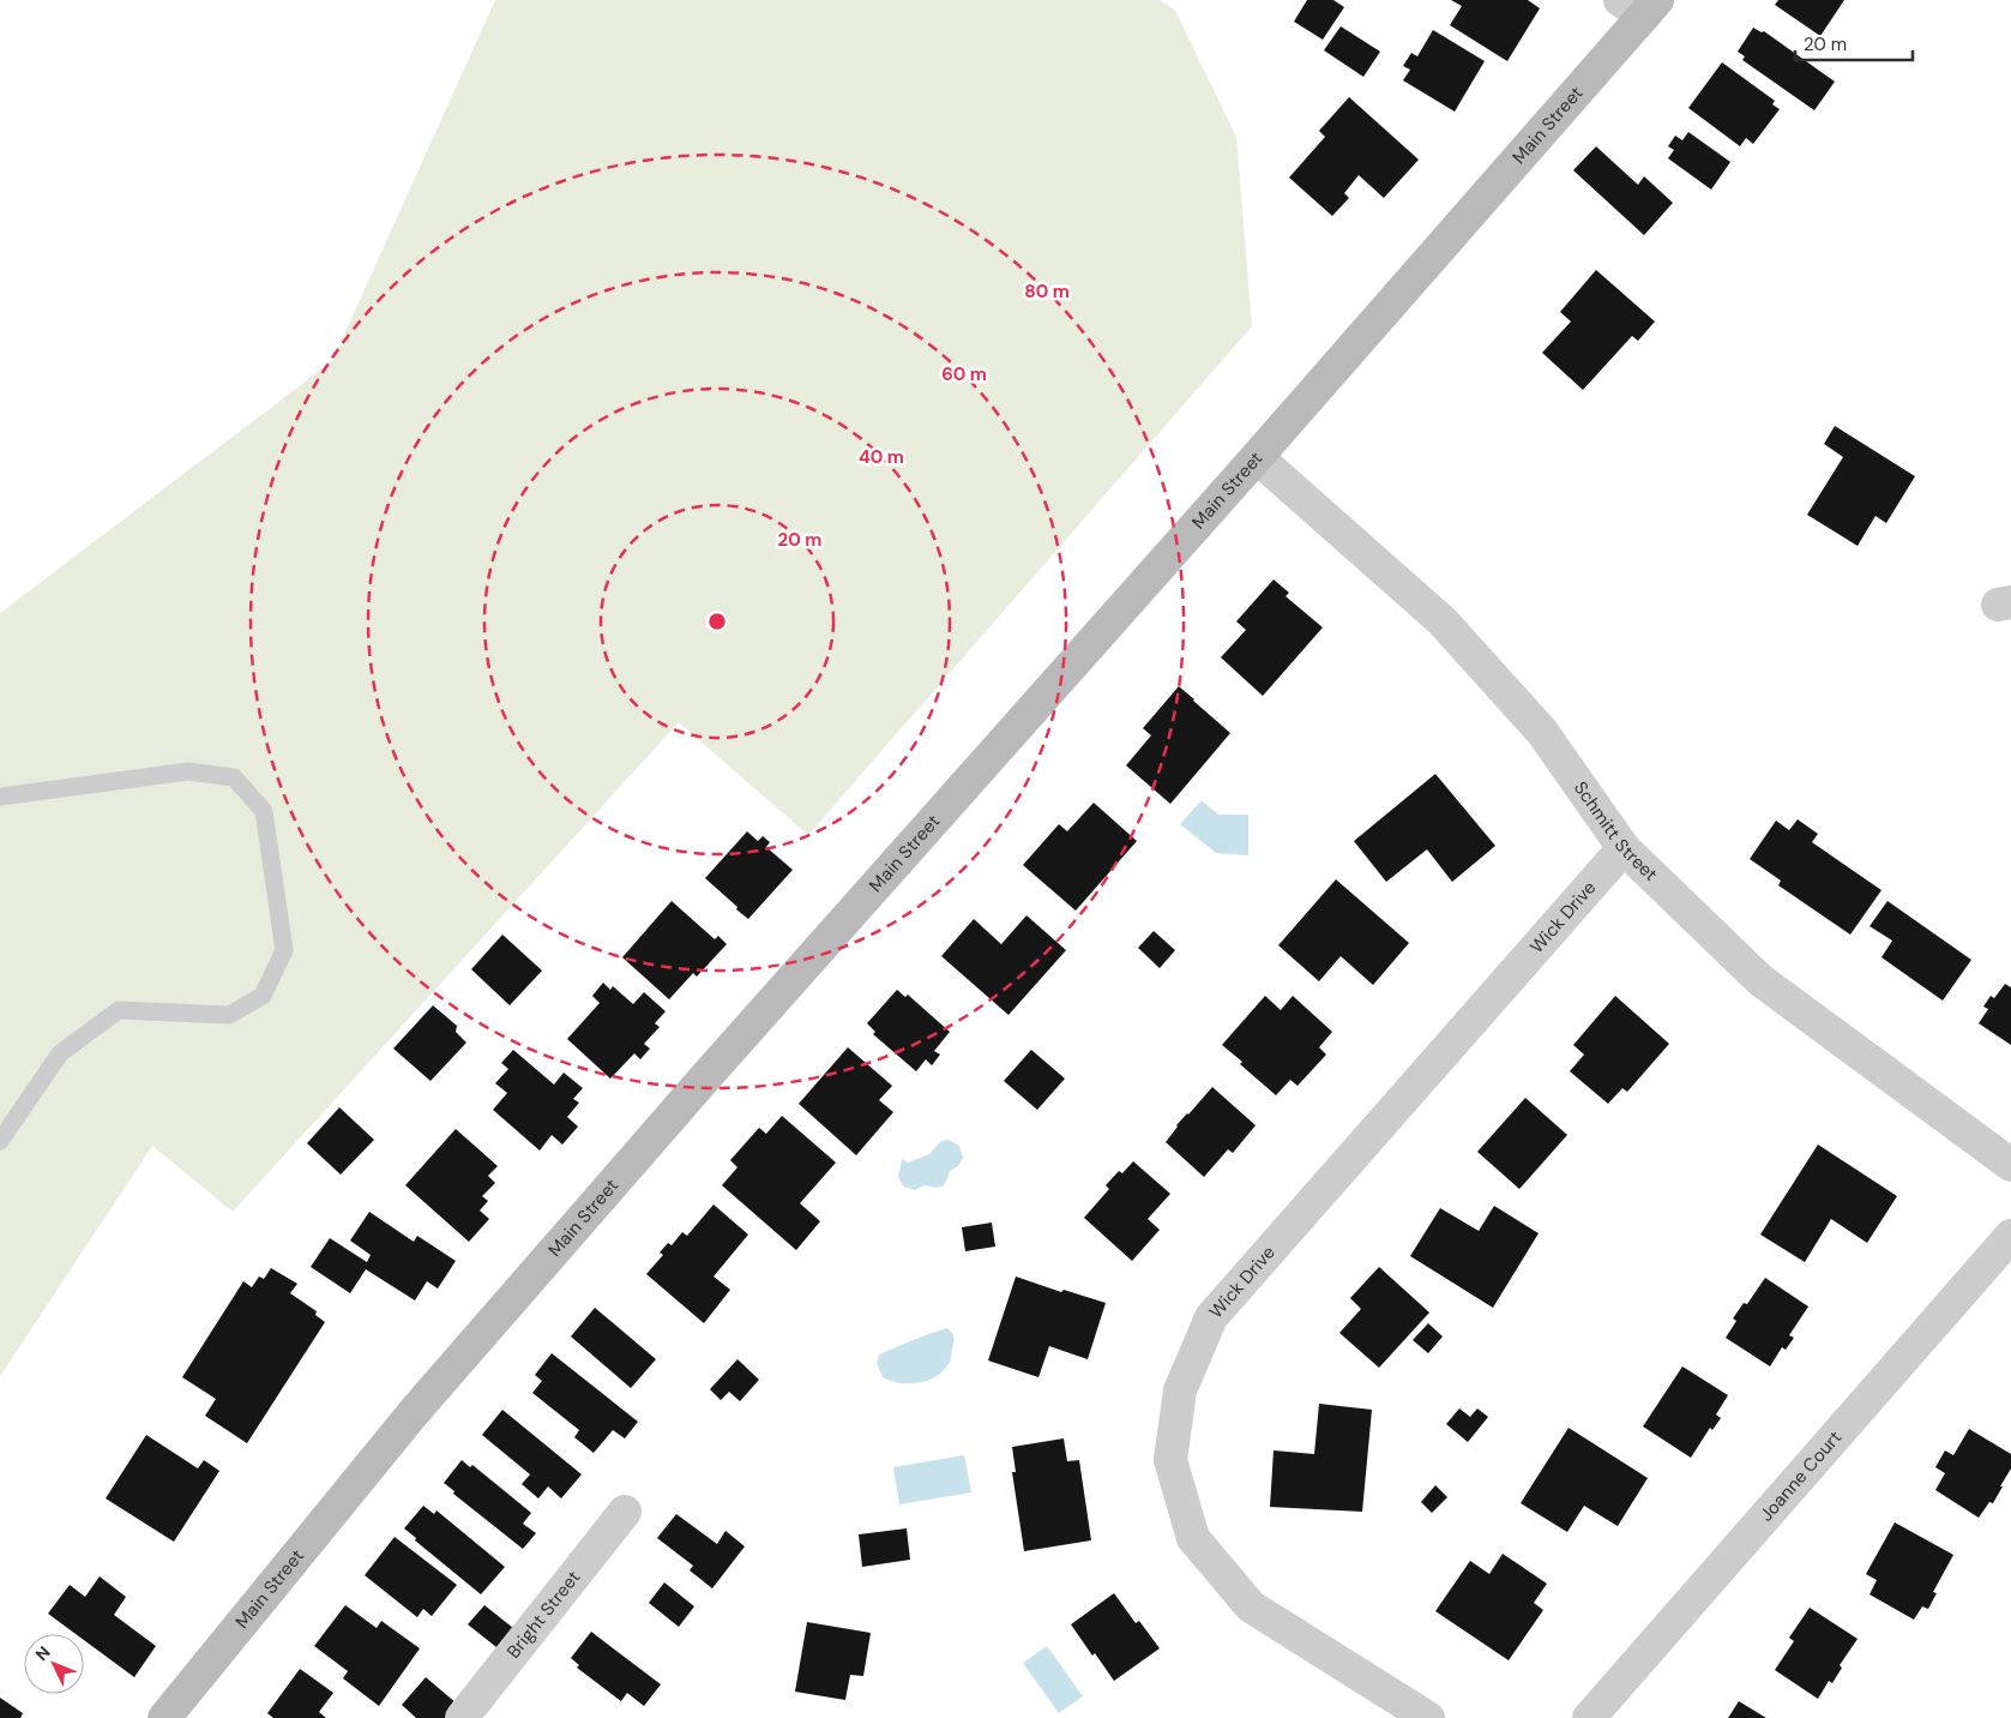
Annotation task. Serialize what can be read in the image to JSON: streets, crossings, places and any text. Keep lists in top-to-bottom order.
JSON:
{
  "streets": {
    "main road": ["Main Street"],
    "street": [
      "Schmitt Street",
      "Wick Drive",
      "Joanne Court",
      "Bright Street"
    ]
  },
  "crossings": [
    ["Main Street", "Schmitt Street"],
    ["Schmitt Street", "Wick Drive"]
  ],
  "scale_bar": "20 m",
  "north": "top left",
  "rings": [
    "80 m",
    "60 m",
    "40 m",
    "20 m"
  ]
}
